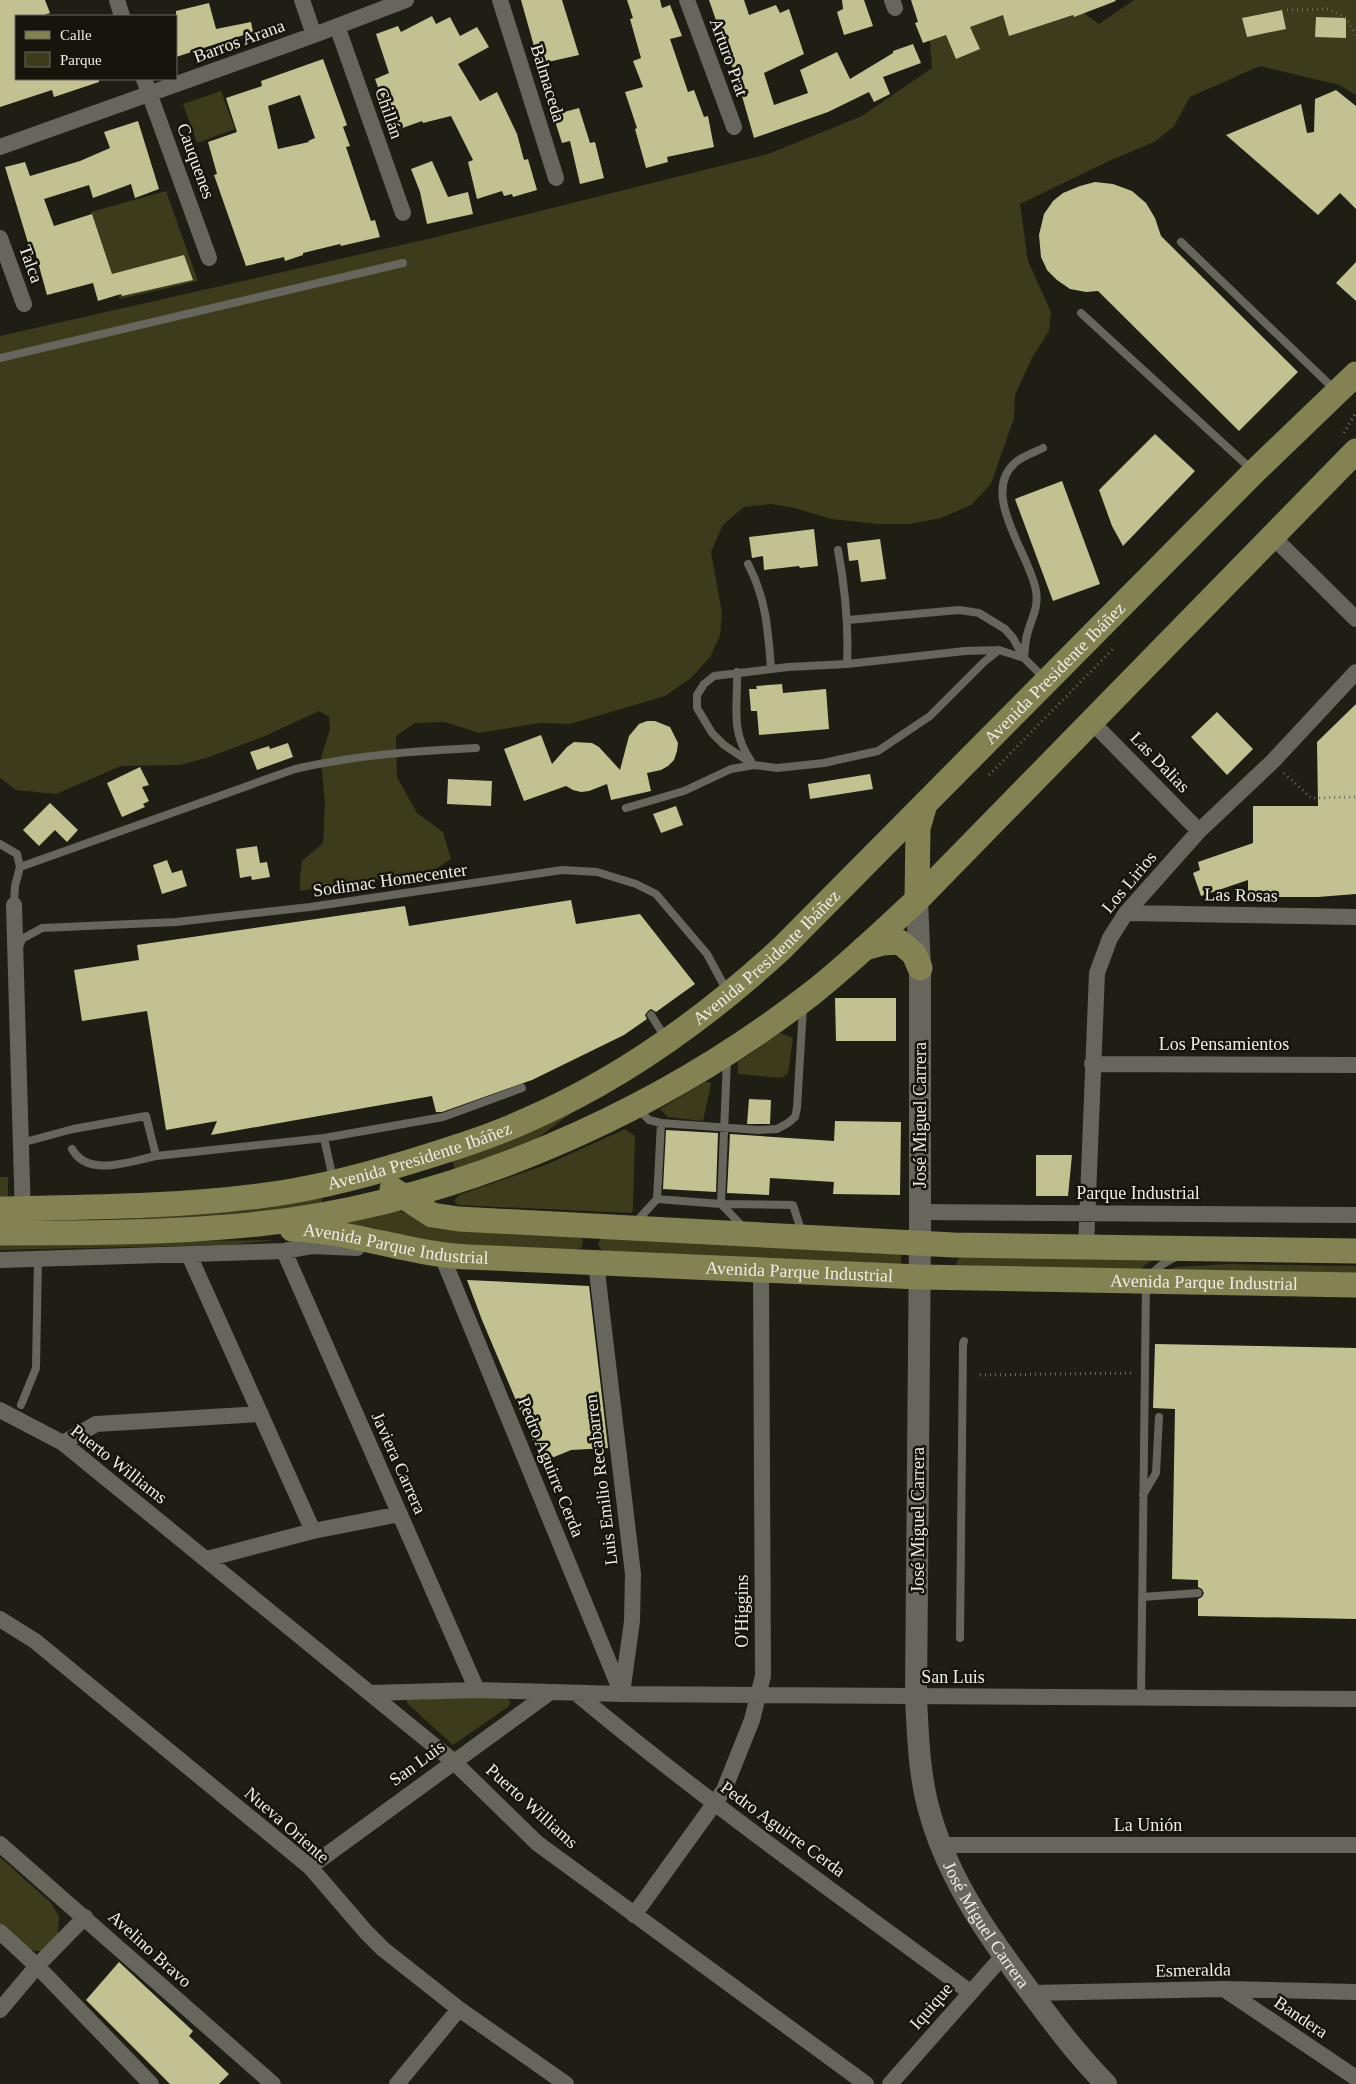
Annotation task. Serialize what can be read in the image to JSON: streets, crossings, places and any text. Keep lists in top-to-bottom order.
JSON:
{
  "streets": {
    "main road": ["Avenida Presidente Ibáñez", "Avenida Parque Industrial"],
    "street": [
      "Barros Arana",
      "Arturo Prat",
      "Balmaceda",
      "Chillán",
      "Cauquenes",
      "Talca",
      "Las Dalias",
      "Los Lirios",
      "Las Rosas",
      "Los Pensamientos",
      "José Miguel Carrera",
      "Parque Industrial",
      "Javiera Carrera",
      "Puerto Williams",
      "Pedro Aguirre Cerda",
      "Luis Emilio Recabarren",
      "O'Higgins",
      "San Luis",
      "Nueva Oriente",
      "La Unión",
      "Avelino Bravo",
      "Esmeralda",
      "Iquique",
      "Bandera"
    ],
    "lane": ["Sodimac Homecenter"]
  },
  "crossings": [
    ["Barros Arana", "Chillán"],
    ["Barros Arana", "Cauquenes"],
    ["Avenida Presidente Ibáñez", "Las Dalias"],
    ["Avenida Presidente Ibáñez", "Sodimac Homecenter"],
    ["Avenida Presidente Ibáñez", "José Miguel Carrera"],
    ["Avenida Presidente Ibáñez", "Avenida Parque Industrial"],
    ["Las Dalias", "Los Lirios"],
    ["Los Lirios", "Las Rosas"],
    ["Los Lirios", "Los Pensamientos"],
    ["Los Lirios", "Parque Industrial"],
    ["Los Lirios", "Avenida Parque Industrial"],
    ["José Miguel Carrera", "Parque Industrial"],
    ["José Miguel Carrera", "Avenida Parque Industrial"],
    ["José Miguel Carrera", "San Luis"],
    ["José Miguel Carrera", "La Unión"],
    ["José Miguel Carrera", "Esmeralda"],
    ["José Miguel Carrera", "Iquique"],
    ["Avenida Parque Industrial", "Pedro Aguirre Cerda"],
    ["Avenida Parque Industrial", "Luis Emilio Recabarren"],
    ["Avenida Parque Industrial", "O'Higgins"],
    ["Javiera Carrera", "San Luis"],
    ["Puerto Williams", "O'Higgins"],
    ["Puerto Williams", "San Luis"],
    ["Pedro Aguirre Cerda", "Luis Emilio Recabarren"],
    ["Pedro Aguirre Cerda", "O'Higgins"],
    ["Pedro Aguirre Cerda", "San Luis"],
    ["Pedro Aguirre Cerda", "Iquique"],
    ["Luis Emilio Recabarren", "San Luis"],
    ["O'Higgins", "San Luis"],
    ["San Luis", "Nueva Oriente"],
    ["Esmeralda", "Bandera"]
  ],
  "legend": ["Calle", "Parque"]
}
